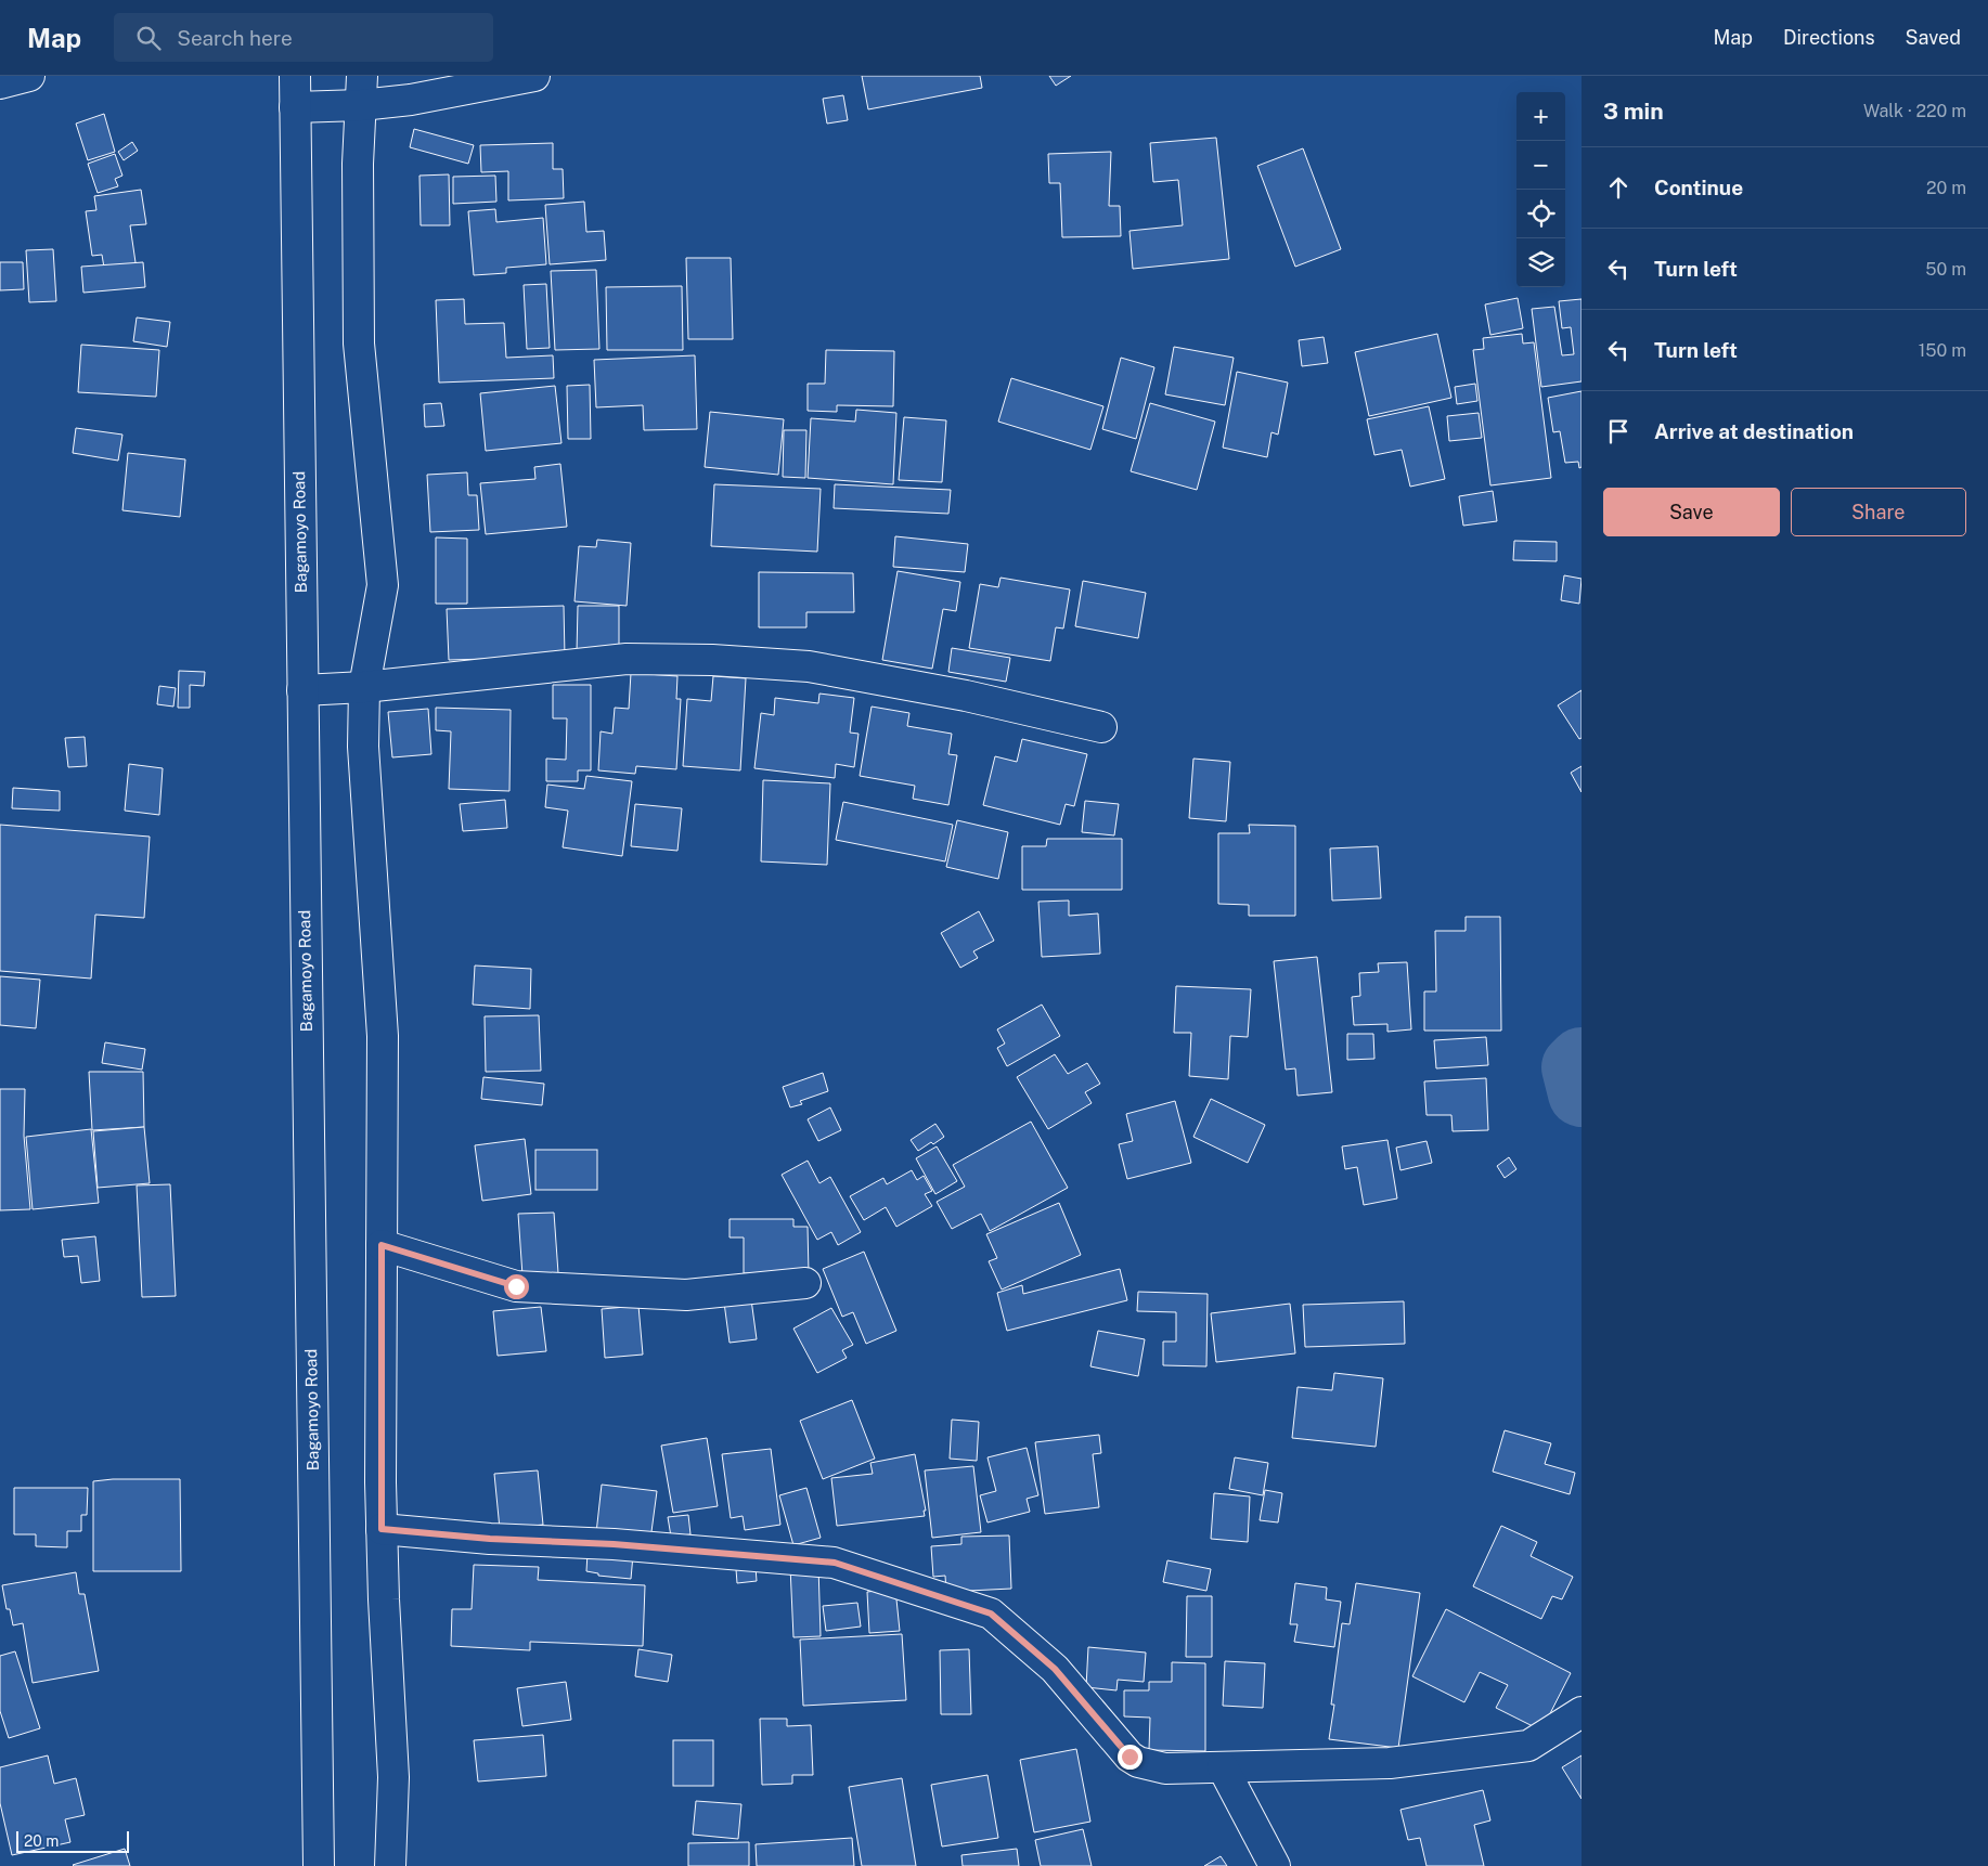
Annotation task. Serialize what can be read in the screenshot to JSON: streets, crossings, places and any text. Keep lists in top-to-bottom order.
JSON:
{
  "streets": {
    "main road": ["Bagamoyo Road"]
  },
  "scale_bar": "20 m",
  "page": {
    "header": "Map",
    "search": "Search here",
    "nav": ["Map", "Directions", "Saved"],
    "heading": ["3 min", "Walk · 220 m"],
    "map_buttons": ["+", "−"],
    "list": [
      ["Continue", "20 m"],
      ["Turn left", "50 m"],
      ["Turn left", "150 m"],
      "Arrive at destination"
    ],
    "buttons": ["Save", "Share"],
    "scale": "20 m"
  }
}
